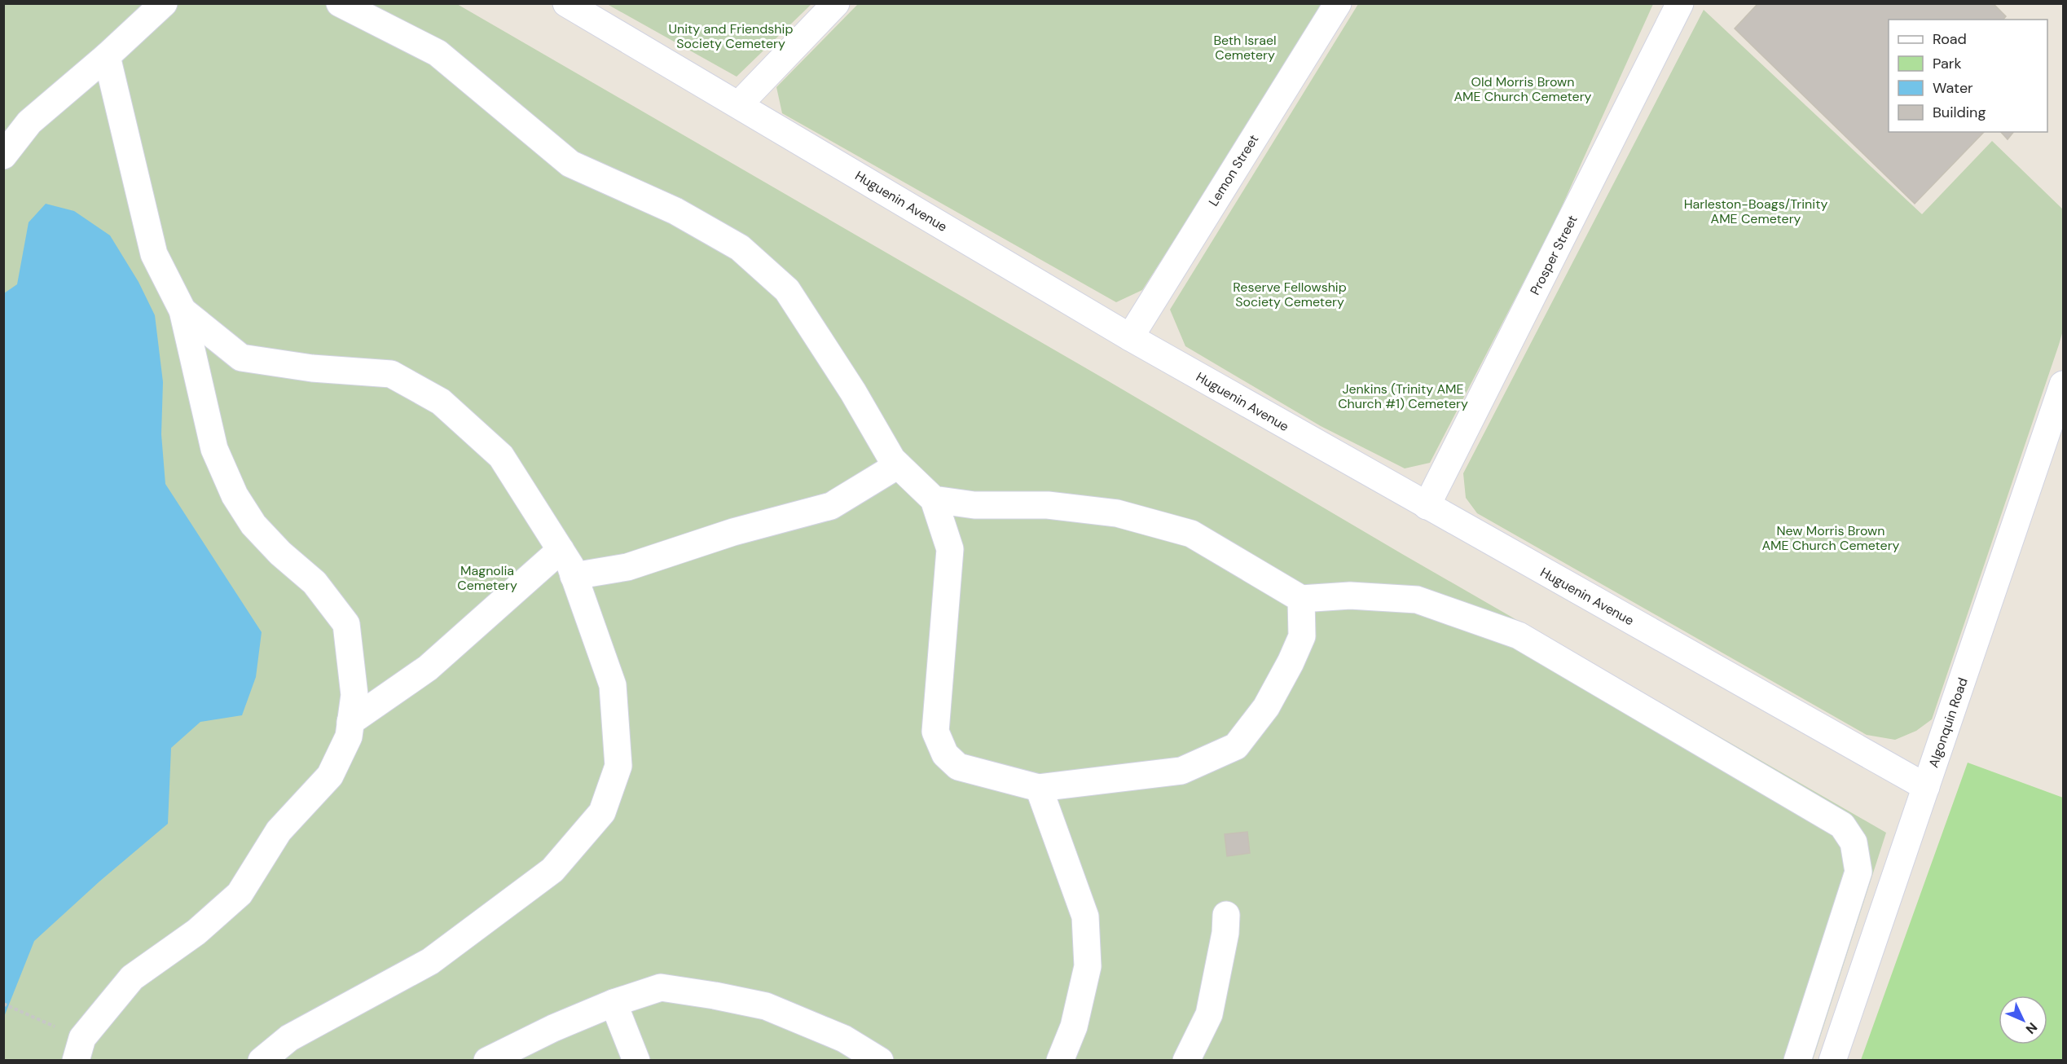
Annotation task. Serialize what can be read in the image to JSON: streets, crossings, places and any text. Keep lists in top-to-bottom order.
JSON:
{
  "streets": {
    "street": [
      "Lemon Street",
      "Huguenin Avenue",
      "Prosper Street",
      "Algonquin Road"
    ]
  },
  "crossings": [
    ["Lemon Street", "Huguenin Avenue"],
    ["Huguenin Avenue", "Prosper Street"],
    ["Huguenin Avenue", "Algonquin Road"]
  ],
  "parks": [
    "Unity and Friendship Society Cemetery",
    "Beth Israel Cemetery",
    "Old Morris Brown AME Church Cemetery",
    "Harleston-Boags/Trinity AME Cemetery",
    "Reserve Fellowship Society Cemetery",
    "Jenkins (Trinity AME Church #1) Cemetery",
    "New Morris Brown AME Church Cemetery",
    "Magnolia Cemetery"
  ],
  "legend": [
    "Road",
    "Park",
    "Water",
    "Building"
  ],
  "north": "bottom right"
}
